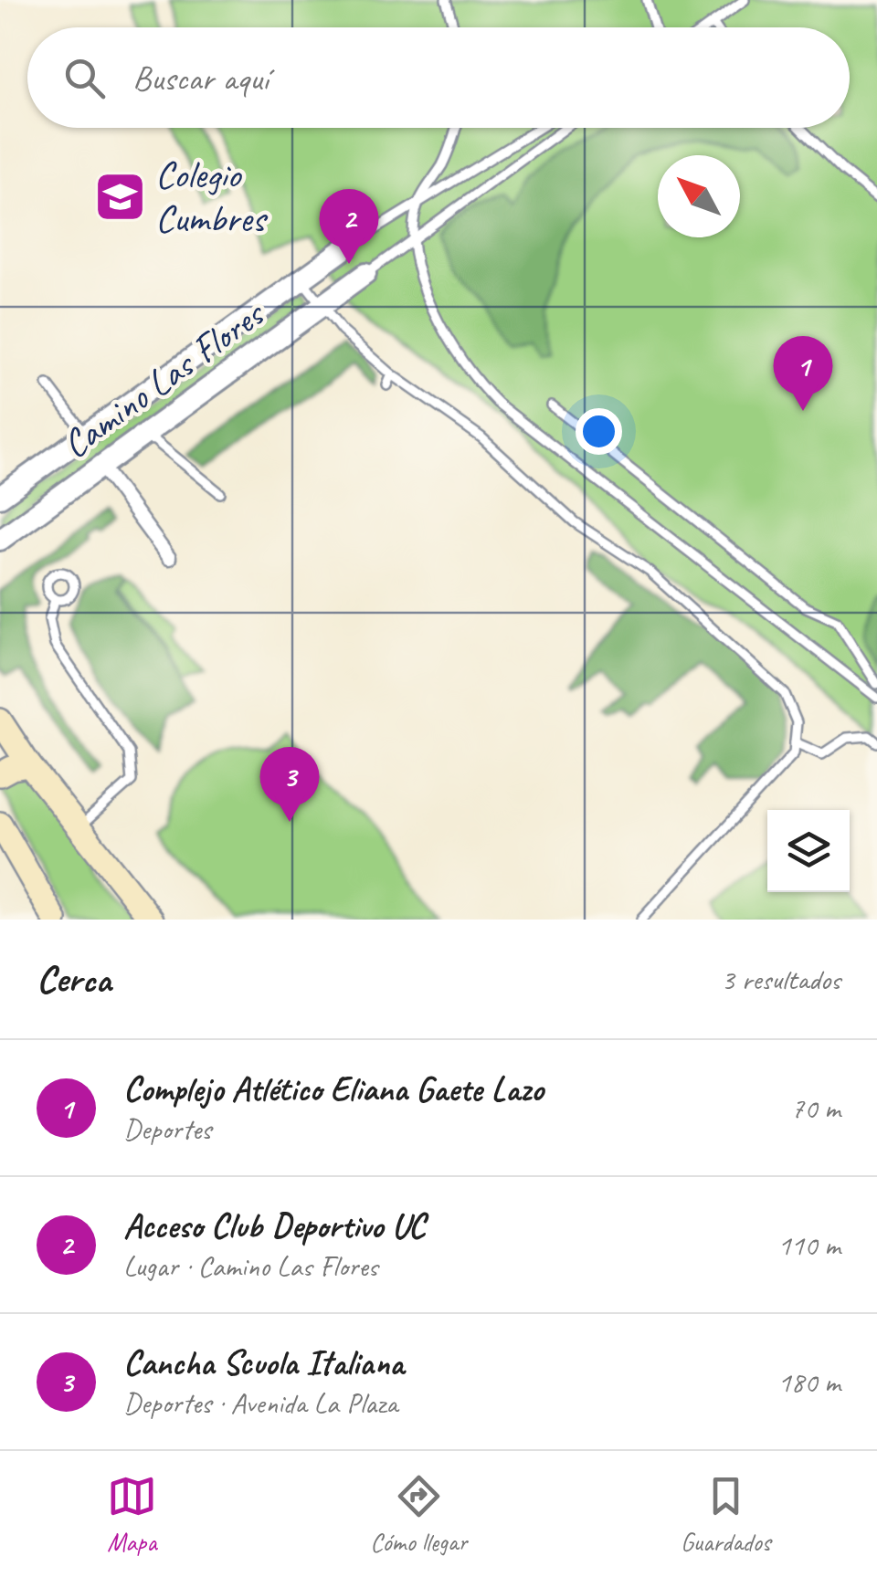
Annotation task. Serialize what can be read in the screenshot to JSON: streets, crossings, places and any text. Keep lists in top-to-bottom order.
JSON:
{
  "streets": {
    "street": ["Camino Las Flores"]
  },
  "places": {
    "school or university": ["Colegio Cumbres"]
  },
  "north": "top left",
  "page": {
    "search": "Buscar aquí",
    "pins": ["2", "1", "3"],
    "heading": ["Cerca", "3 resultados"],
    "list": [
      {
        "mark": "1",
        "name": "Complejo Atlético Eliana Gaete Lazo",
        "note": "Deportes",
        "value": "70 m"
      },
      {
        "mark": "2",
        "name": "Acceso Club Deportivo UC",
        "note": "Lugar · Camino Las Flores",
        "value": "110 m"
      },
      {
        "mark": "3",
        "name": "Cancha Scuola Italiana",
        "note": "Deportes · Avenida La Plaza",
        "value": "180 m"
      }
    ],
    "nav": ["Mapa", "Cómo llegar", "Guardados"]
  }
}
